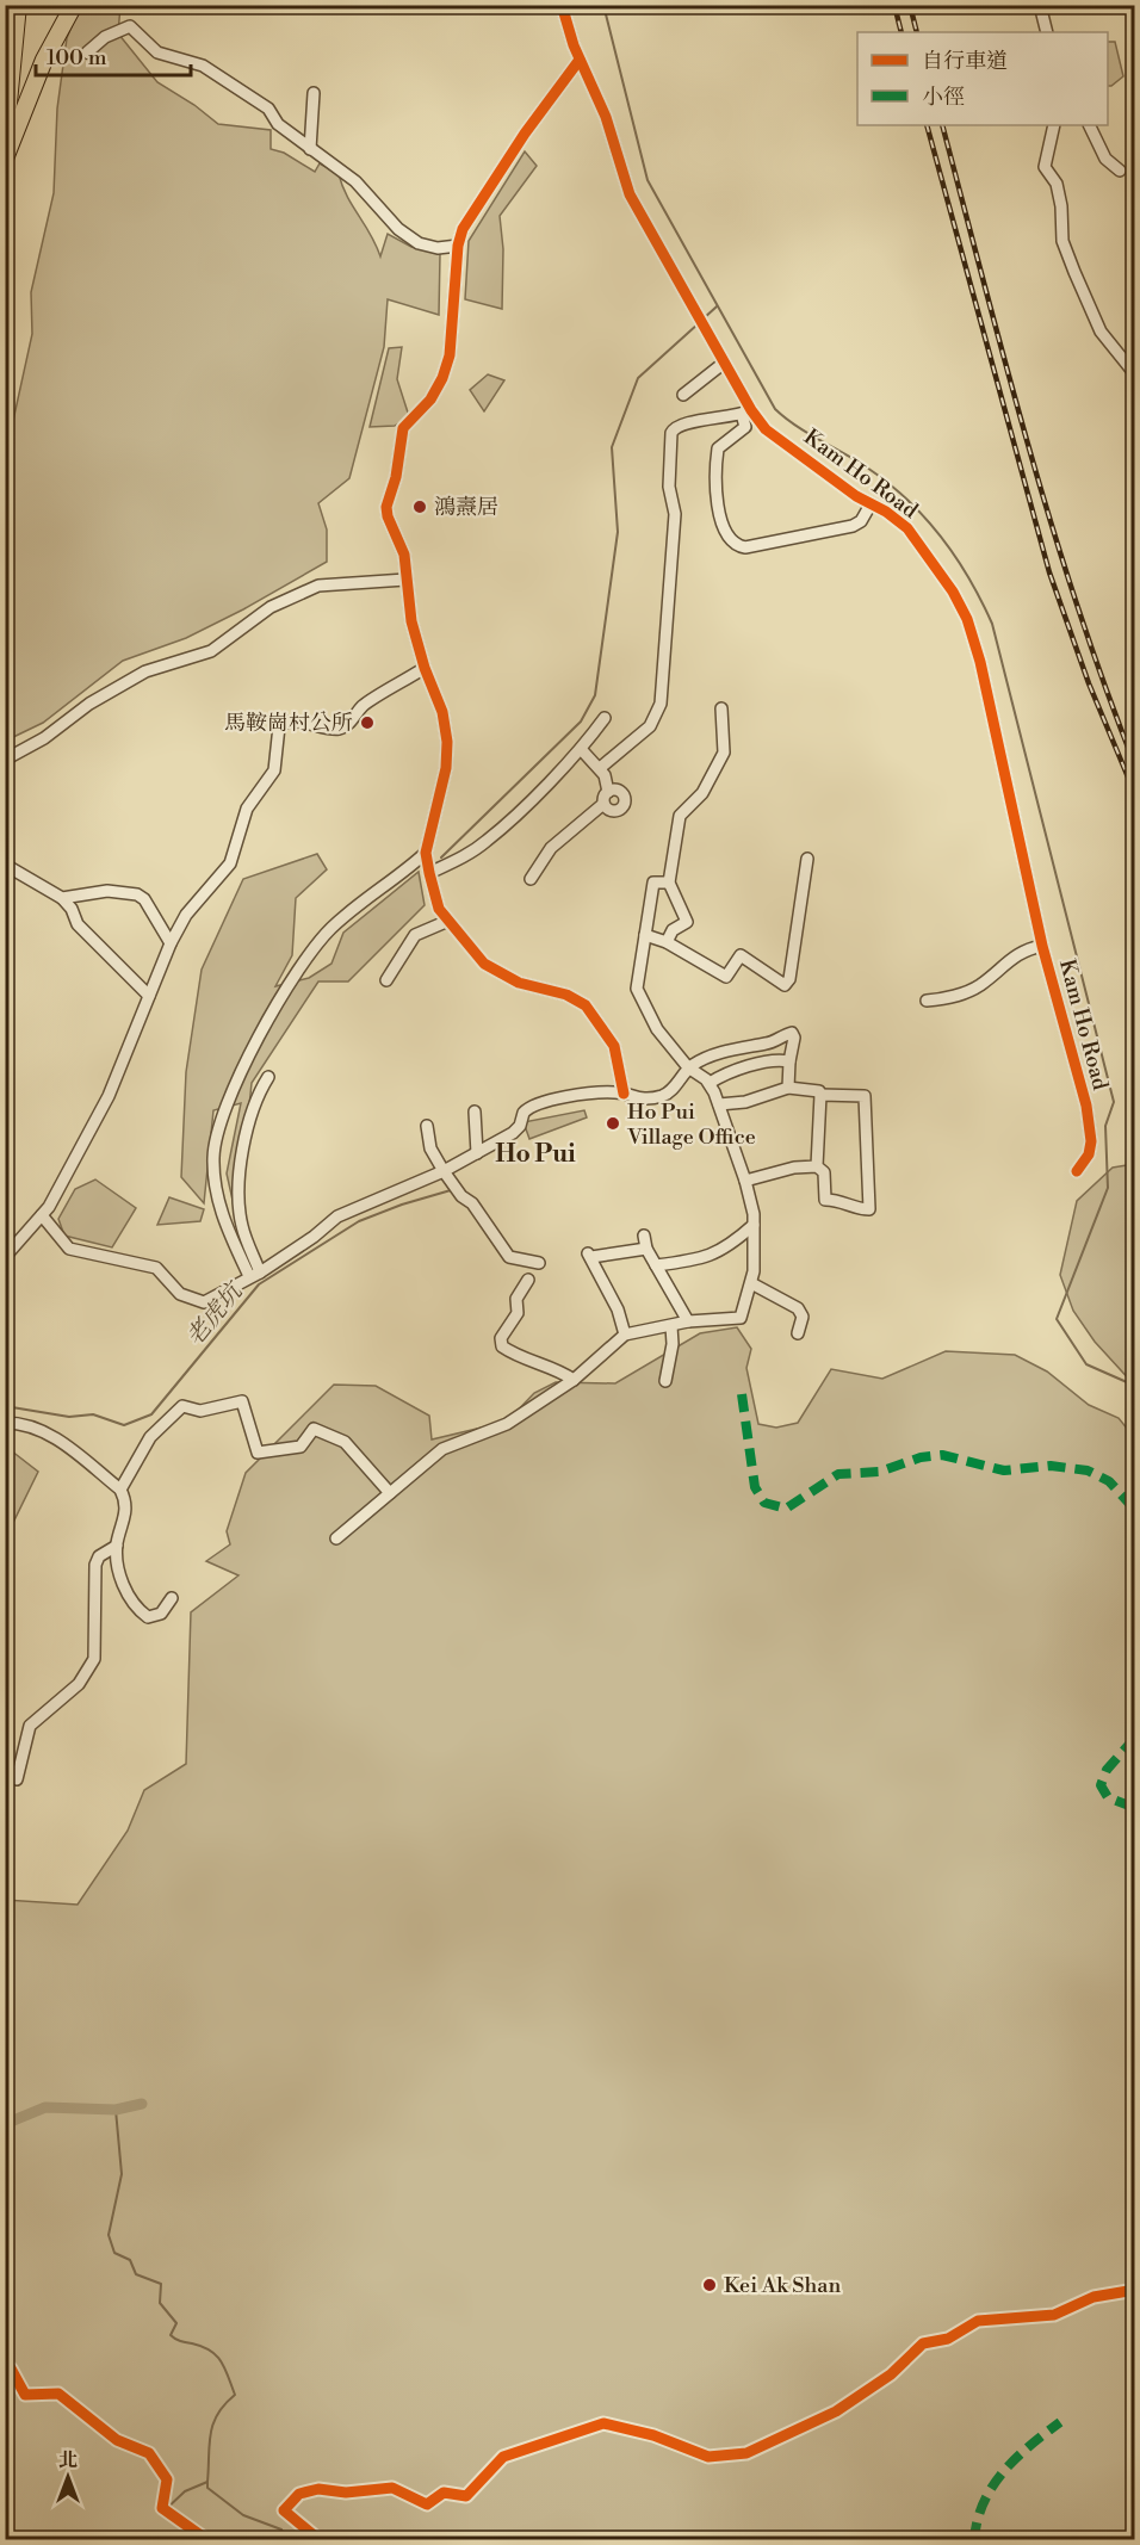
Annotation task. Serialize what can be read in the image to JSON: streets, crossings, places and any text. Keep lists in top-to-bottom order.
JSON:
{
  "streets": {
    "street": ["Kam Ho Road"]
  },
  "districts": ["Ho Pui"],
  "water": ["老虎坑"],
  "places": [
    "鴻燾居",
    "馬鞍崗村公所",
    "Ho Pui Village Office",
    "Kei Ak Shan"
  ],
  "legend": ["自行車道", "小徑"],
  "scale_bar": "100 m",
  "north": "top"
}
